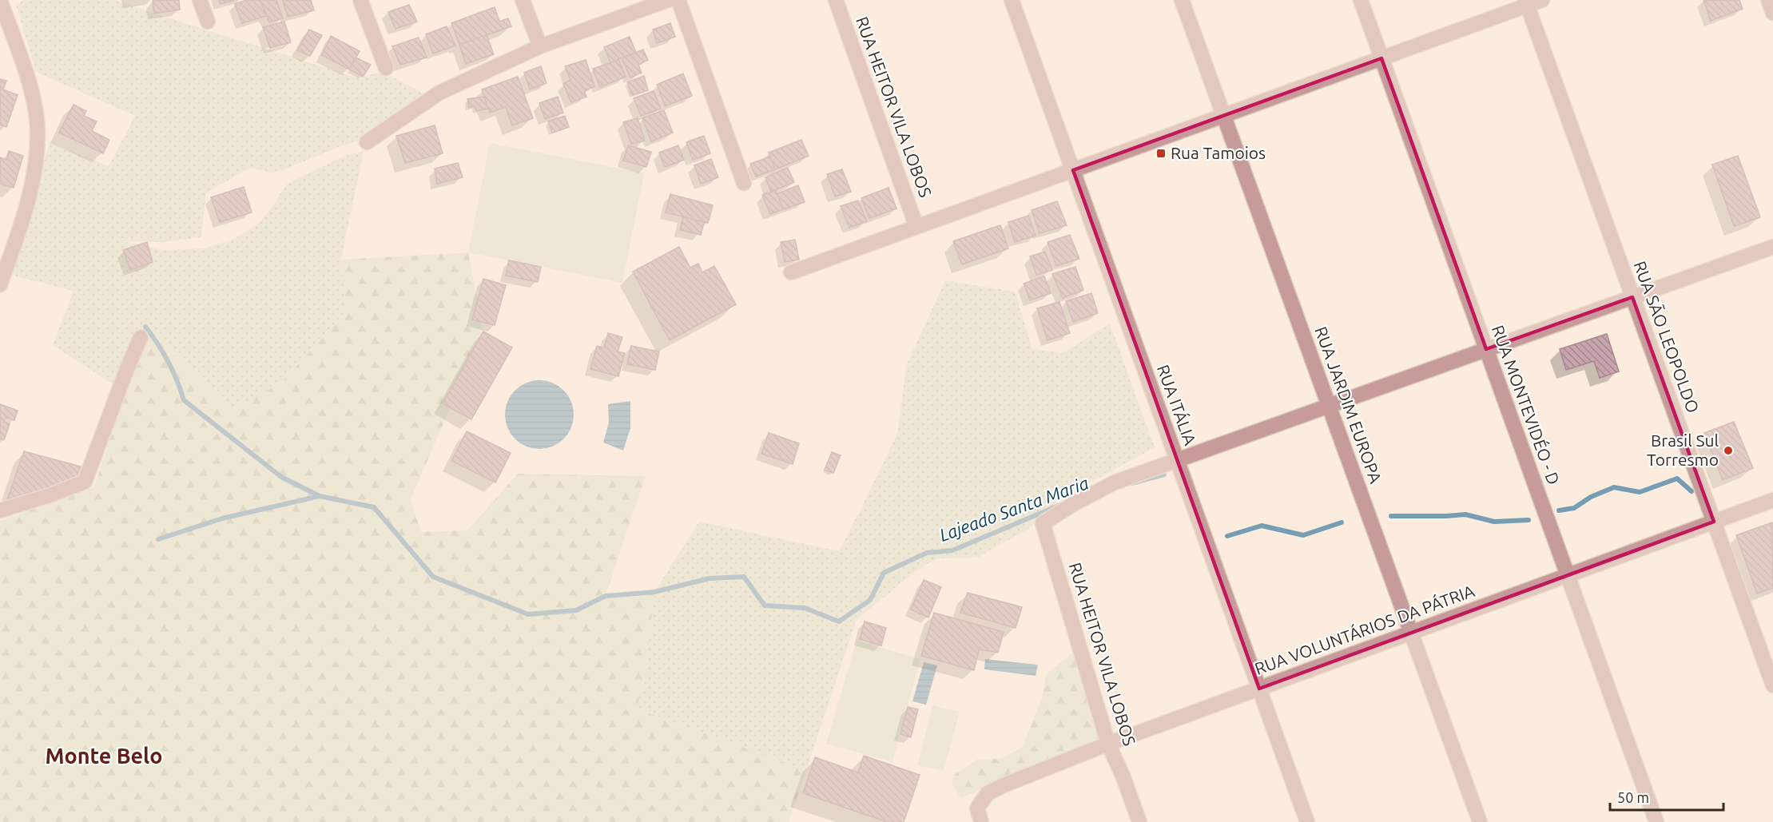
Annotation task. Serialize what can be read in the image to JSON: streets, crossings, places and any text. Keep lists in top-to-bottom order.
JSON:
{
  "streets": {
    "street": [
      "RUA HEITOR VILA LOBOS",
      "RUA SÃO LEOPOLDO",
      "RUA ITÁLIA",
      "RUA JARDIM EUROPA",
      "RUA MONTEVIDÉO - D",
      "RUA VOLUNTÁRIOS DA PÁTRIA"
    ]
  },
  "crossings": [
    ["RUA HEITOR VILA LOBOS", "RUA ITÁLIA"],
    ["RUA HEITOR VILA LOBOS", "RUA VOLUNTÁRIOS DA PÁTRIA"],
    ["RUA SÃO LEOPOLDO", "RUA VOLUNTÁRIOS DA PÁTRIA"],
    ["RUA ITÁLIA", "RUA VOLUNTÁRIOS DA PÁTRIA"],
    ["RUA JARDIM EUROPA", "RUA VOLUNTÁRIOS DA PÁTRIA"],
    ["RUA MONTEVIDÉO - D", "RUA VOLUNTÁRIOS DA PÁTRIA"]
  ],
  "districts": ["Monte Belo"],
  "water": ["Lajeado Santa Maria"],
  "places": {
    "transit": ["Rua Tamoios"],
    "other": ["Brasil Sul Torresmo"]
  },
  "scale_bar": "50 m"
}
